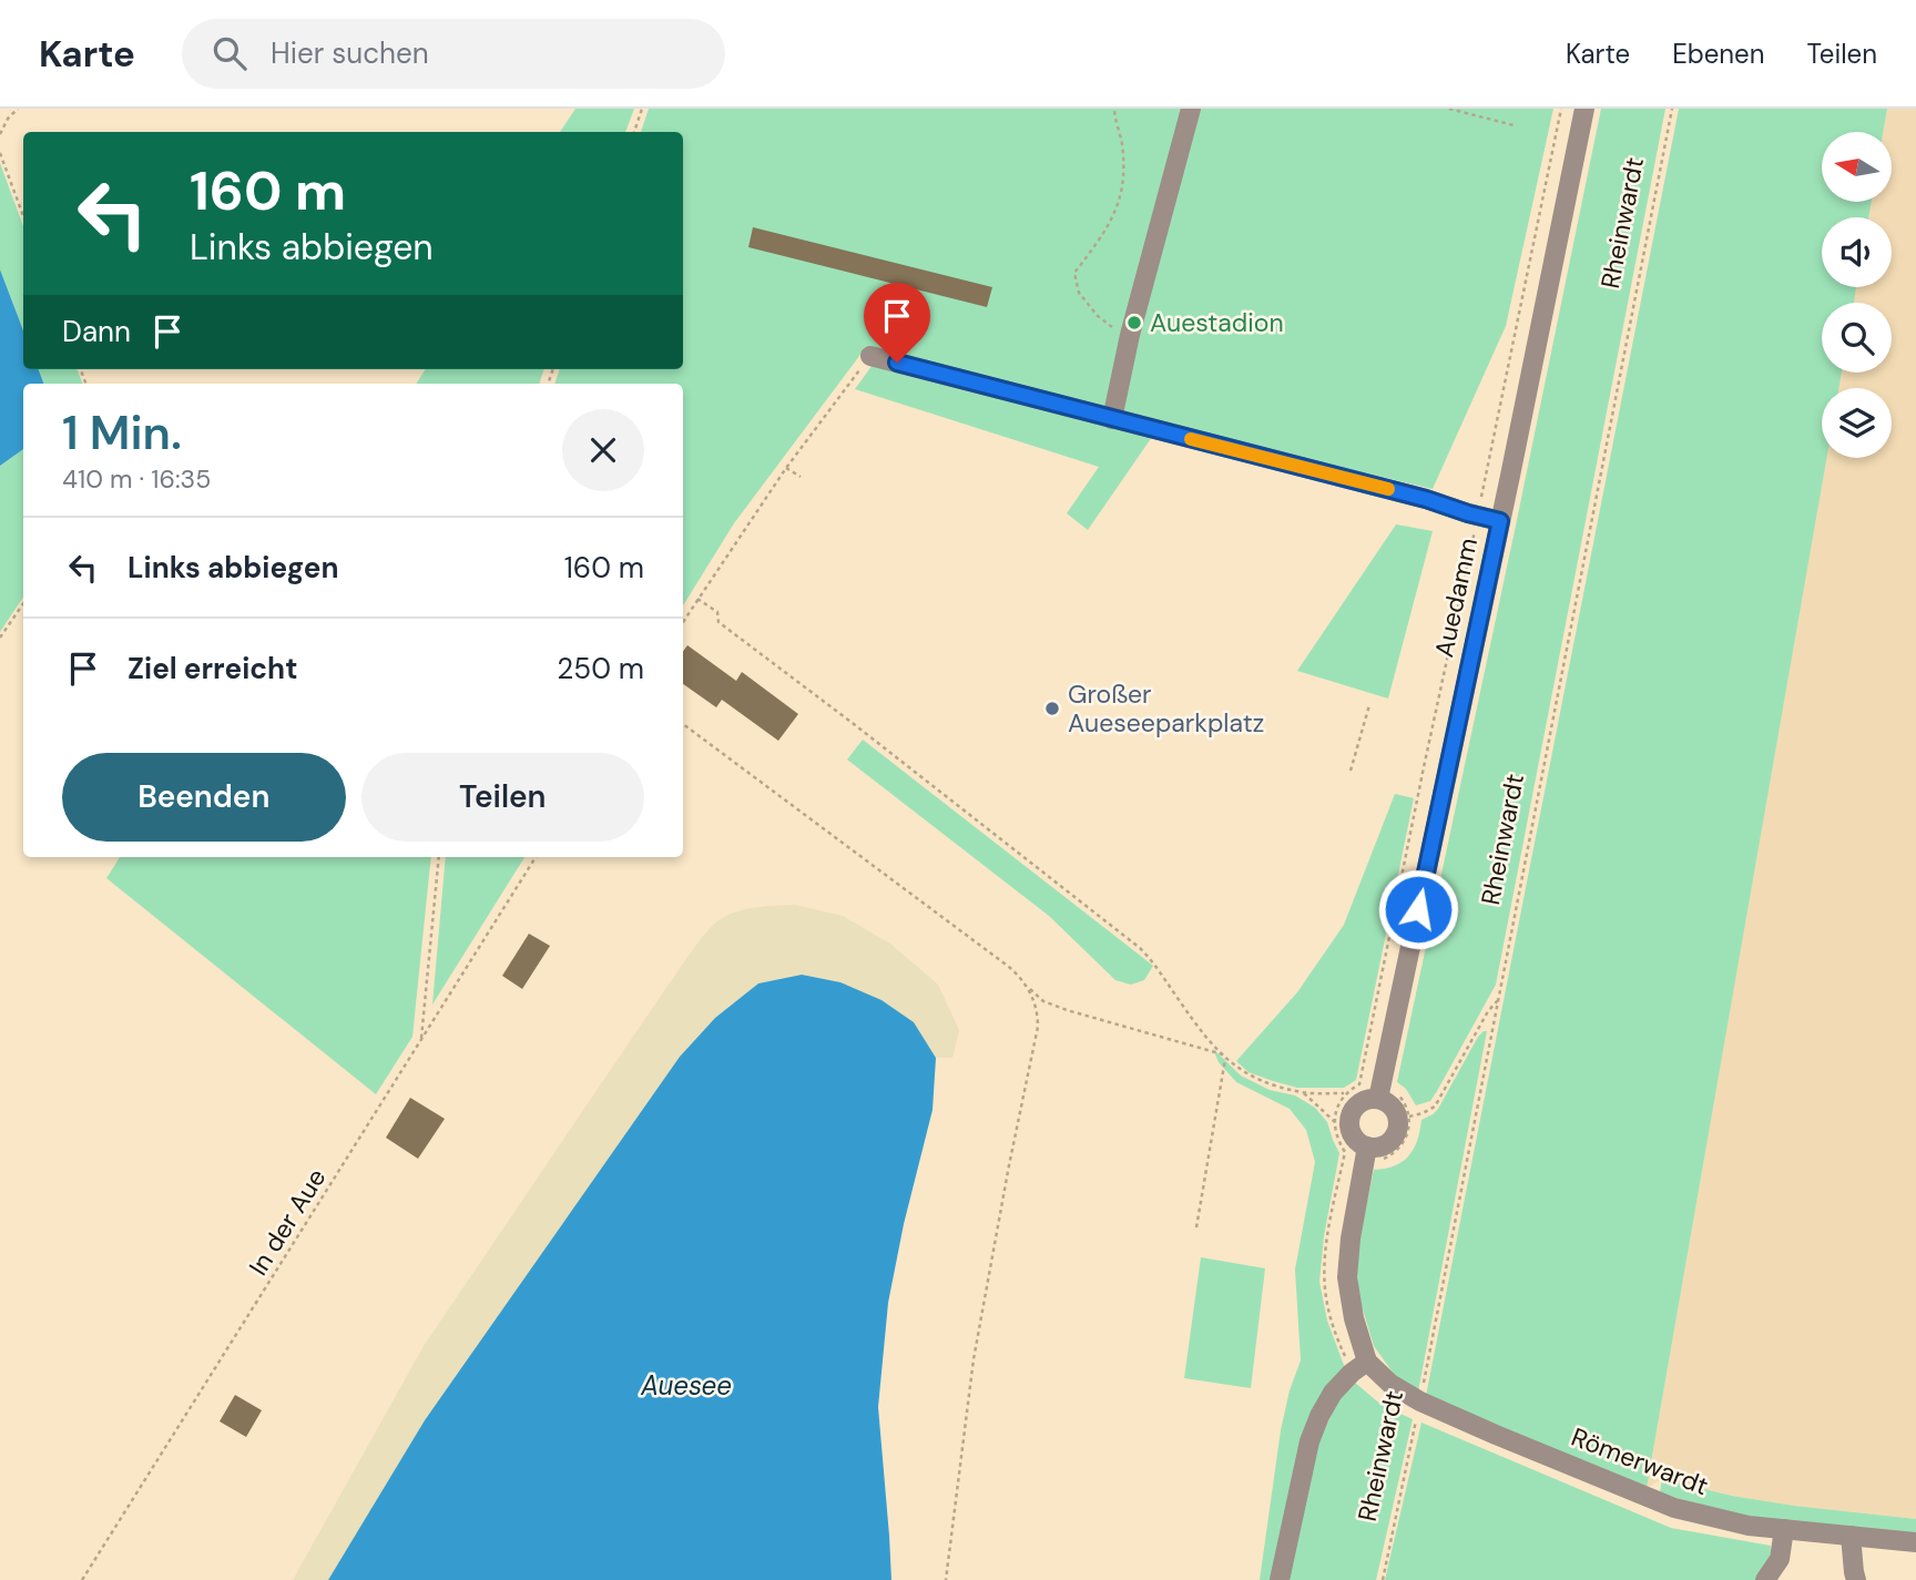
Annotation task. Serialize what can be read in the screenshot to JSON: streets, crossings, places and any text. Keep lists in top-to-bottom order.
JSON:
{
  "streets": {
    "street": ["Rheinwardt", "Auedamm", "Römerwardt"],
    "path": ["In der Aue"]
  },
  "crossings": [
    ["Rheinwardt", "Römerwardt"]
  ],
  "water": ["Auesee"],
  "places": ["Auestadion", "Großer Aueseeparkplatz"],
  "north": "left",
  "page": {
    "header": "Karte",
    "search": "Hier suchen",
    "nav": ["Karte", "Ebenen", "Teilen"],
    "turn": ["160 m", "Links abbiegen"],
    "then": "Dann",
    "heading": ["1 Min.", "410 m · 16:35"],
    "list": [
      {
        "name": "Links abbiegen",
        "value": "160 m"
      },
      {
        "name": "Ziel erreicht",
        "value": "250 m"
      }
    ],
    "buttons": ["Beenden", "Teilen"]
  }
}
